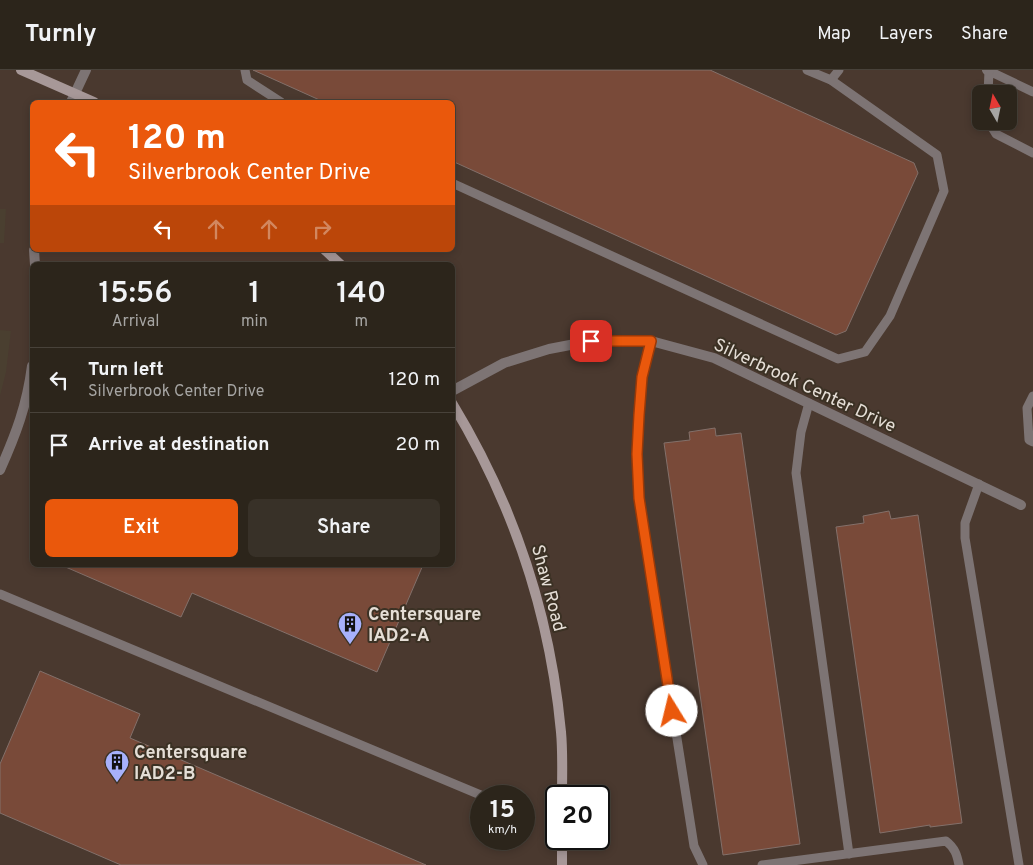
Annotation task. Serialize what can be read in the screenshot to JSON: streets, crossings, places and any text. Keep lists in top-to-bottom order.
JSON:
{
  "streets": {
    "main road": ["Shaw Road"],
    "street": ["Silverbrook Center Drive"]
  },
  "places": {
    "building": ["Centersquare IAD2-A", "Centersquare IAD2-B"]
  },
  "north": "top",
  "page": {
    "header": "Turnly",
    "nav": ["Map", "Layers", "Share"],
    "turn": ["120 m", "Silverbrook Center Drive"],
    "eta": [
      "15:56",
      "Arrival",
      "1",
      "min",
      "140",
      "m"
    ],
    "list": [
      {
        "name": "Turn left",
        "note": "Silverbrook Center Drive",
        "value": "120 m"
      },
      {
        "name": "Arrive at destination",
        "value": "20 m"
      }
    ],
    "buttons": ["Exit", "Share"],
    "speed": "15 km/h",
    "limit": "20"
  }
}
